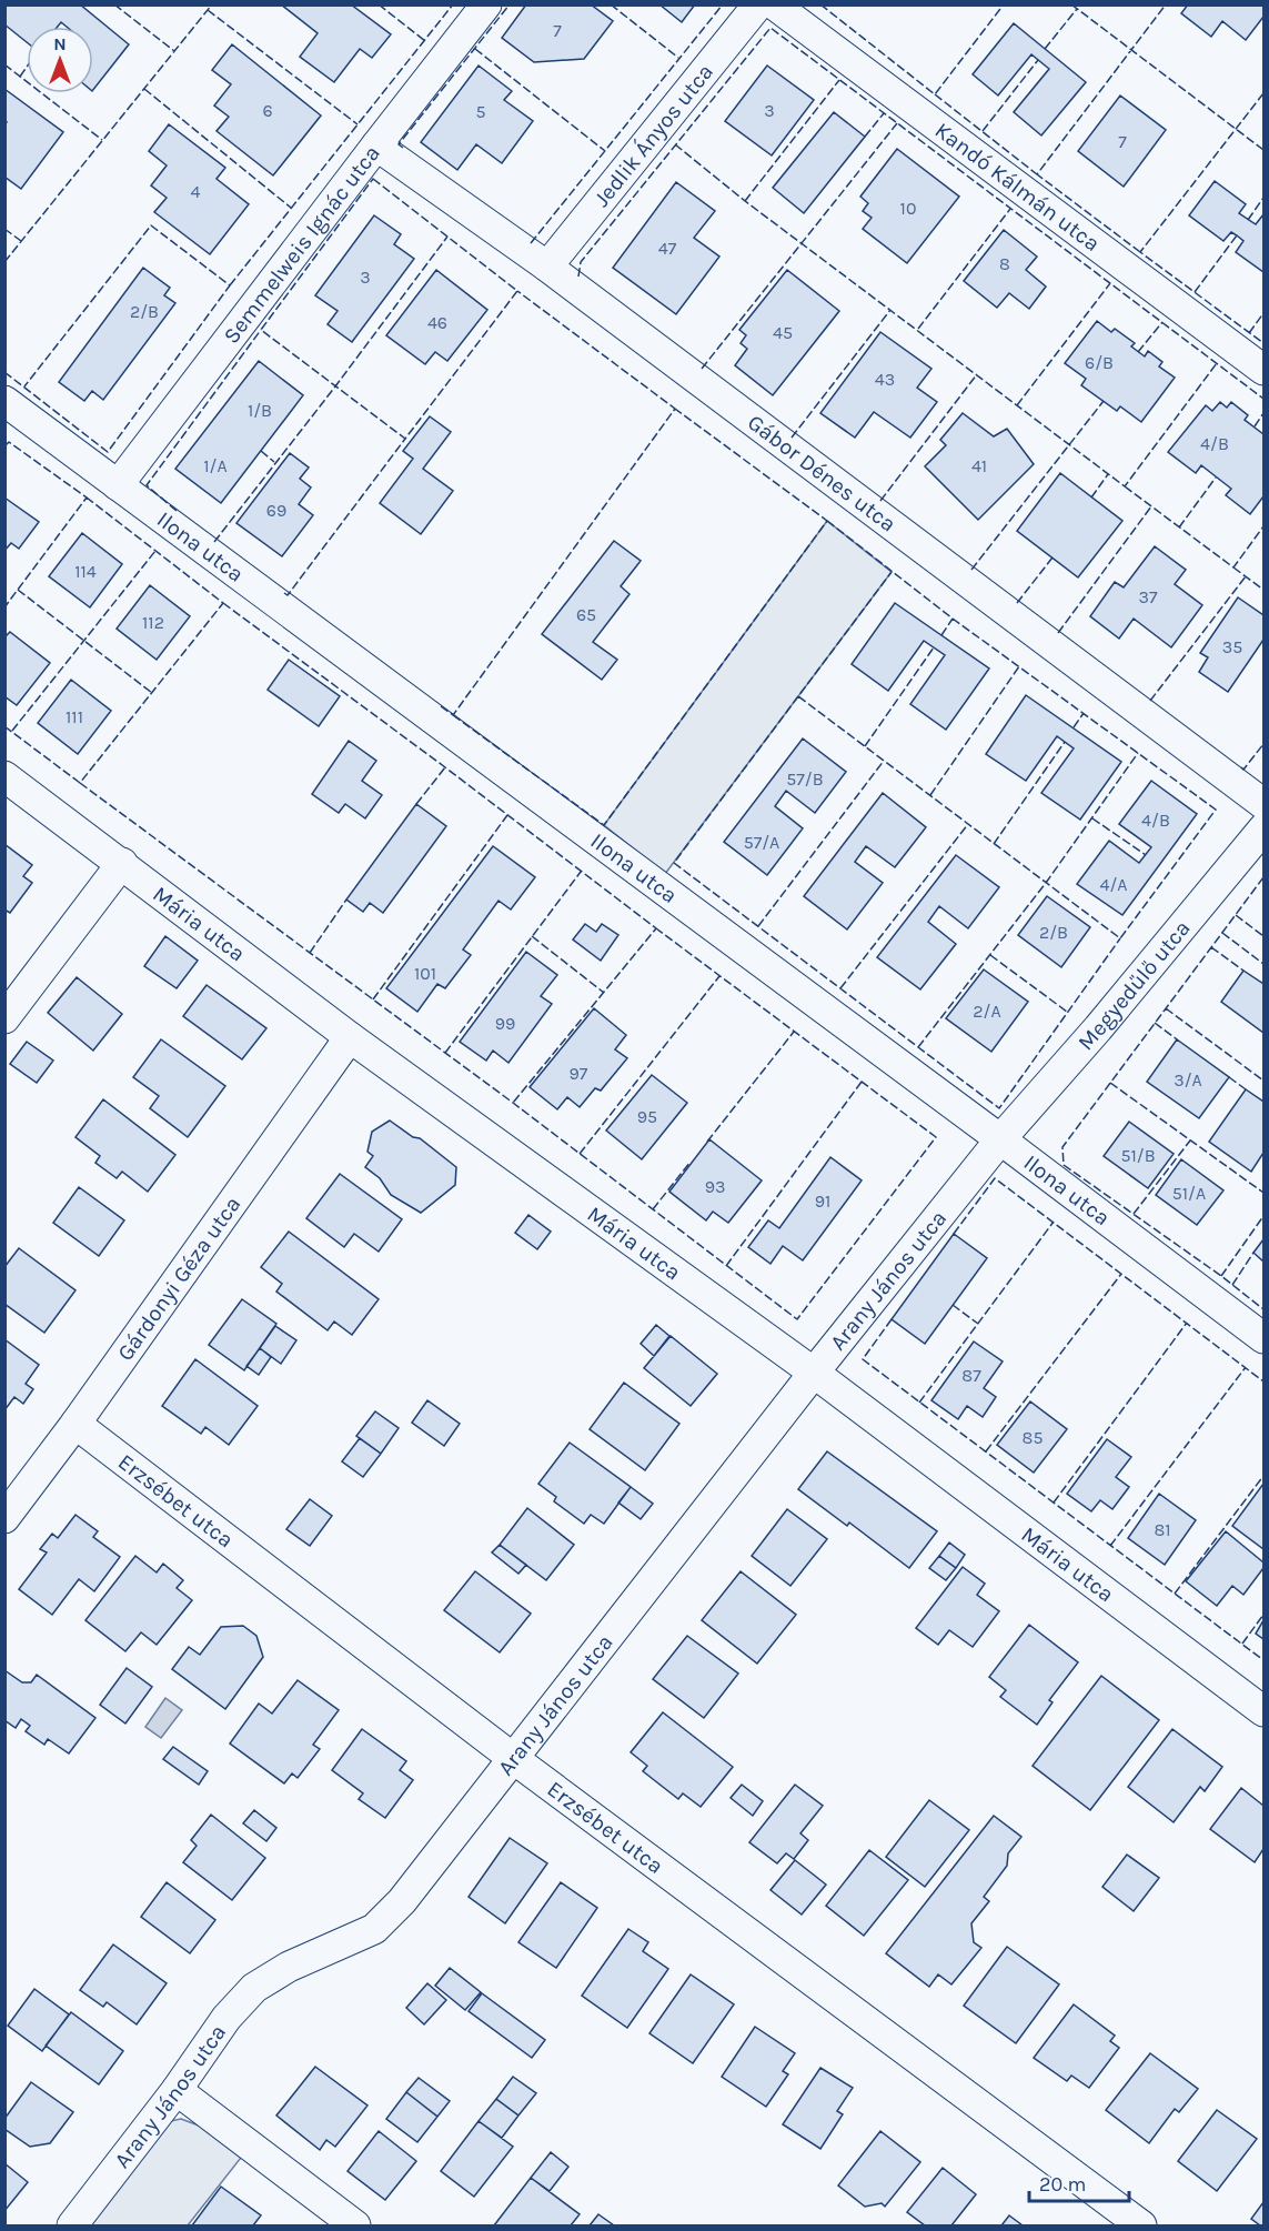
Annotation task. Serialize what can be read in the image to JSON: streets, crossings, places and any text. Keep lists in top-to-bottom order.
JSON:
{
  "streets": {
    "street": [
      "Jedlik Ányos utca",
      "Kandó Kálmán utca",
      "Semmelweis Ignác utca",
      "Gábor Dénes utca",
      "Ilona utca",
      "Mária utca",
      "Megyedűlő utca",
      "Gárdonyi Géza utca",
      "Arany János utca",
      "Erzsébet utca"
    ]
  },
  "crossings": [
    ["Jedlik Ányos utca", "Gábor Dénes utca"],
    ["Semmelweis Ignác utca", "Gábor Dénes utca"],
    ["Semmelweis Ignác utca", "Ilona utca"],
    ["Ilona utca", "Megyedűlő utca"],
    ["Ilona utca", "Arany János utca"],
    ["Mária utca", "Gárdonyi Géza utca"],
    ["Mária utca", "Arany János utca"],
    ["Megyedűlő utca", "Arany János utca"],
    ["Gárdonyi Géza utca", "Erzsébet utca"],
    ["Arany János utca", "Erzsébet utca"]
  ],
  "house_numbers": [
    "7",
    "6",
    "3",
    "5",
    "7",
    "4",
    "10",
    "47",
    "8",
    "3",
    "2/B",
    "46",
    "45",
    "6/B",
    "43",
    "1/B",
    "4/B",
    "1/A",
    "41",
    "69",
    "114",
    "37",
    "65",
    "112",
    "35",
    "111",
    "57/B",
    "4/B",
    "57/A",
    "4/A",
    "2/B",
    "101",
    "2/A",
    "99",
    "97",
    "3/A",
    "95",
    "51/B",
    "93",
    "51/A",
    "91",
    "87",
    "85",
    "81"
  ],
  "scale_bar": "20 m",
  "north": "top"
}
